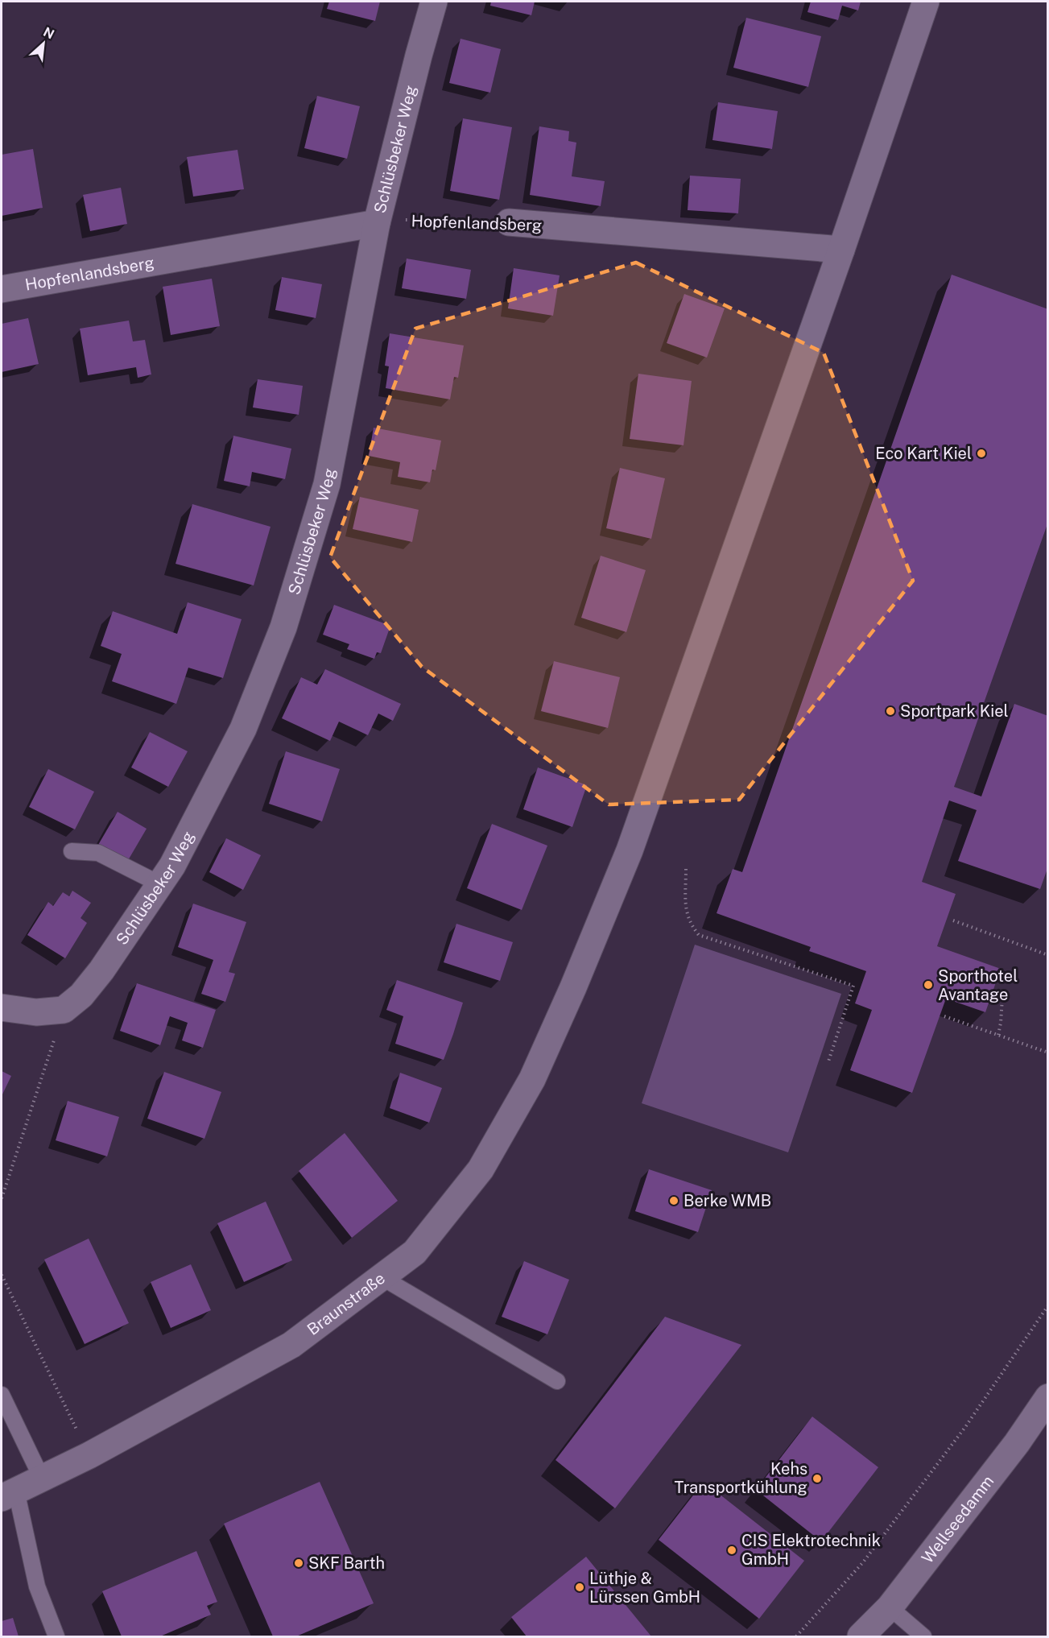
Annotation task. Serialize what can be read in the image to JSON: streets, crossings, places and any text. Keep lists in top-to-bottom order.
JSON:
{
  "streets": {
    "street": [
      "Schlüsbeker Weg",
      "Hopfenlandsberg",
      "Braunstraße",
      "Wellseedamm"
    ]
  },
  "crossings": [
    ["Schlüsbeker Weg", "Hopfenlandsberg"],
    ["Hopfenlandsberg", "Braunstraße"]
  ],
  "places": [
    "Eco Kart Kiel",
    "Sportpark Kiel",
    "Sporthotel Avantage",
    "Berke WMB",
    "Kehs Transportkühlung",
    "CIS Elektrotechnik GmbH",
    "SKF Barth",
    "Lüthje & Lürssen GmbH"
  ],
  "north": "top right"
}
